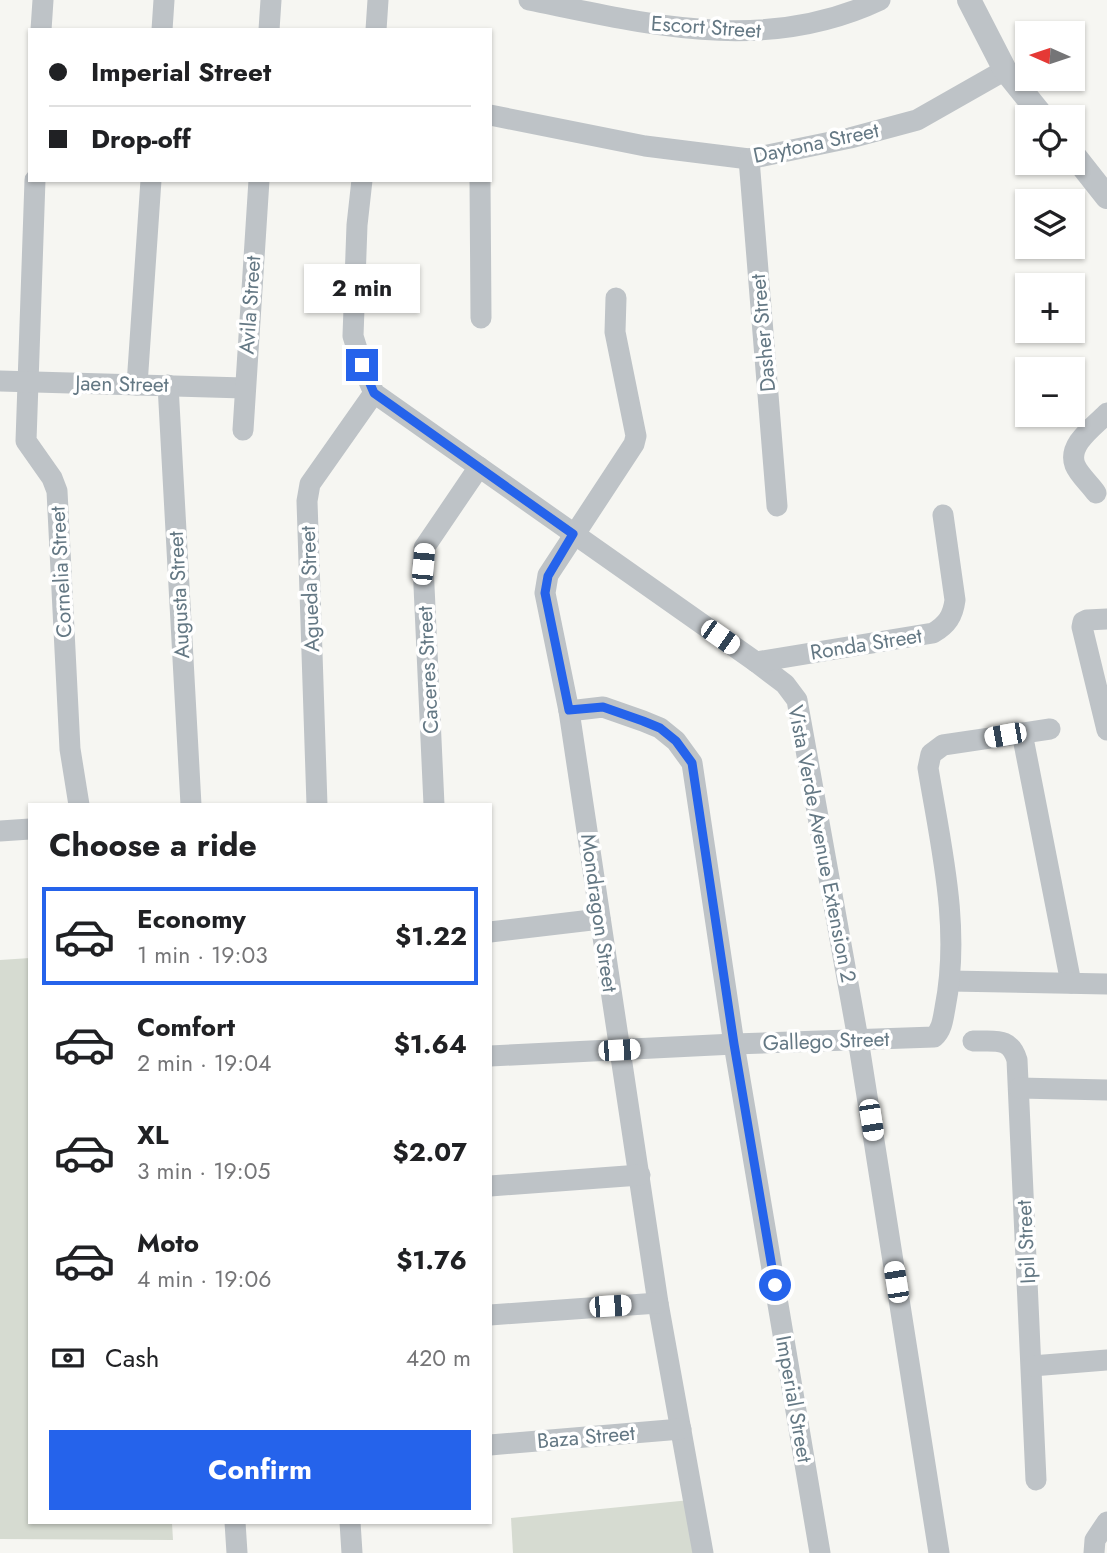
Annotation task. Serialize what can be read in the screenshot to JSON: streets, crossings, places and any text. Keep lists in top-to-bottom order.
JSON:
{
  "streets": {
    "street": [
      "Escort Street",
      "Daytona Street",
      "Avila Street",
      "Dasher Street",
      "Jaen Street",
      "Cornelia Street",
      "Agueda Street",
      "Augusta Street",
      "Ronda Street",
      "Caceres Street",
      "Vista Verde Avenue Extension 2",
      "Mondragon Street",
      "Gallego Street",
      "Ipil Street",
      "Imperial Street",
      "Baza Street"
    ]
  },
  "crossings": [
    ["Daytona Street", "Dasher Street"],
    ["Avila Street", "Jaen Street"],
    ["Jaen Street", "Cornelia Street"],
    ["Jaen Street", "Augusta Street"],
    ["Agueda Street", "Vista Verde Avenue Extension 2"],
    ["Ronda Street", "Vista Verde Avenue Extension 2"],
    ["Caceres Street", "Vista Verde Avenue Extension 2"],
    ["Vista Verde Avenue Extension 2", "Mondragon Street"],
    ["Vista Verde Avenue Extension 2", "Gallego Street"],
    ["Mondragon Street", "Gallego Street"],
    ["Mondragon Street", "Imperial Street"],
    ["Mondragon Street", "Baza Street"],
    ["Gallego Street", "Imperial Street"]
  ],
  "north": "left",
  "page": {
    "map_buttons": ["+", "−"],
    "banner": ["Imperial Street", "Drop-off"],
    "bubble": "2 min",
    "heading": "Choose a ride",
    "list": [
      {
        "name": "Economy",
        "note": "1 min · 19:03",
        "value": "$1.22"
      },
      {
        "name": "Comfort",
        "note": "2 min · 19:04",
        "value": "$1.64"
      },
      {
        "name": "XL",
        "note": "3 min · 19:05",
        "value": "$2.07"
      },
      {
        "name": "Moto",
        "note": "4 min · 19:06",
        "value": "$1.76"
      }
    ],
    "pay": ["Cash", "420 m"],
    "buttons": "Confirm"
  }
}
